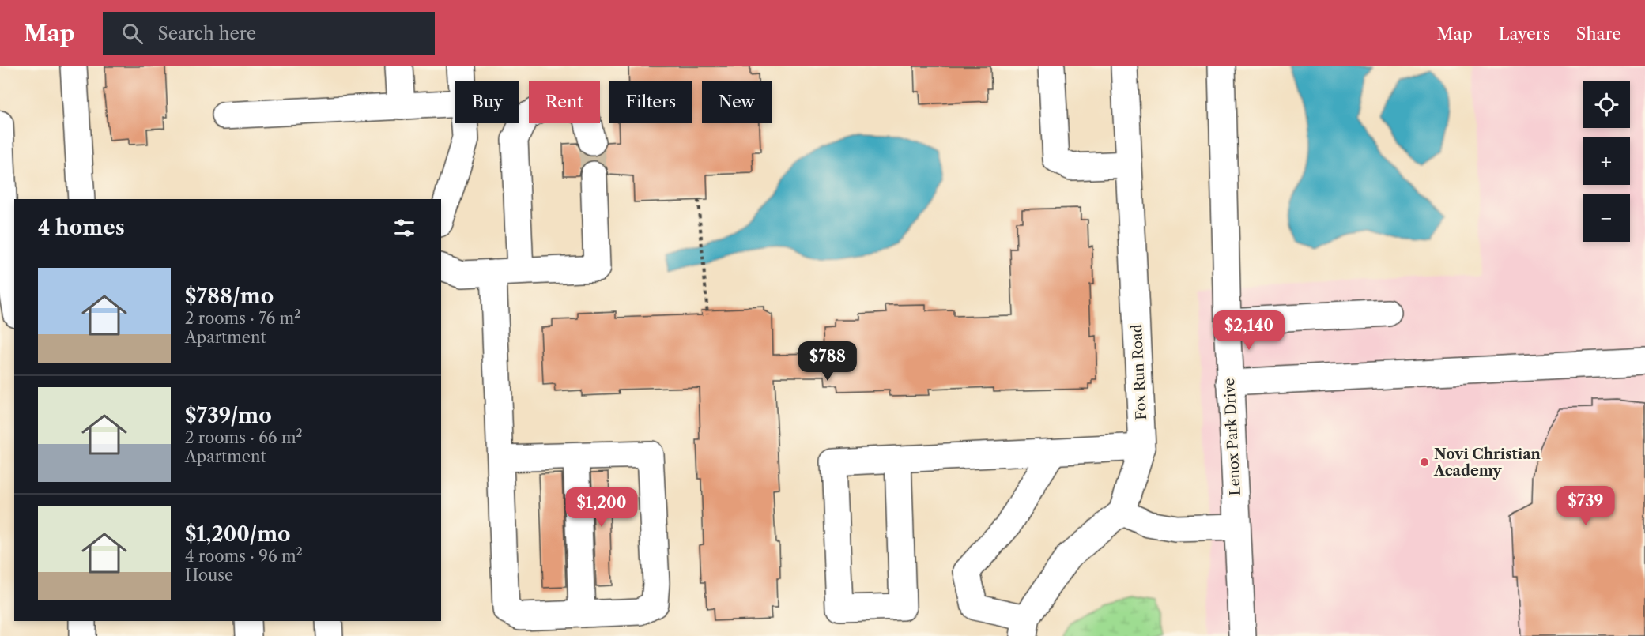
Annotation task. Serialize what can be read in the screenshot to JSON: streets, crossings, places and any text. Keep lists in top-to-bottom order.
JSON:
{
  "streets": {
    "street": ["Fox Run Road", "Lenox Park Drive"]
  },
  "places": ["Novi Christian Academy"],
  "page": {
    "header": "Map",
    "search": "Search here",
    "nav": ["Map", "Layers", "Share"],
    "map_buttons": ["+", "−"],
    "chip": [
      "Buy",
      "Rent",
      "Filters",
      "New"
    ],
    "heading": "4 homes",
    "list": [
      {
        "name": "$788/mo",
        "note": "2 rooms · 76 m² · Apartment"
      },
      {
        "name": "$739/mo",
        "note": "2 rooms · 66 m² · Apartment"
      },
      {
        "name": "$1,200/mo",
        "note": "4 rooms · 96 m² · House"
      }
    ],
    "price": [
      "$2,140",
      "$788",
      "$739",
      "$1,200"
    ]
  }
}
